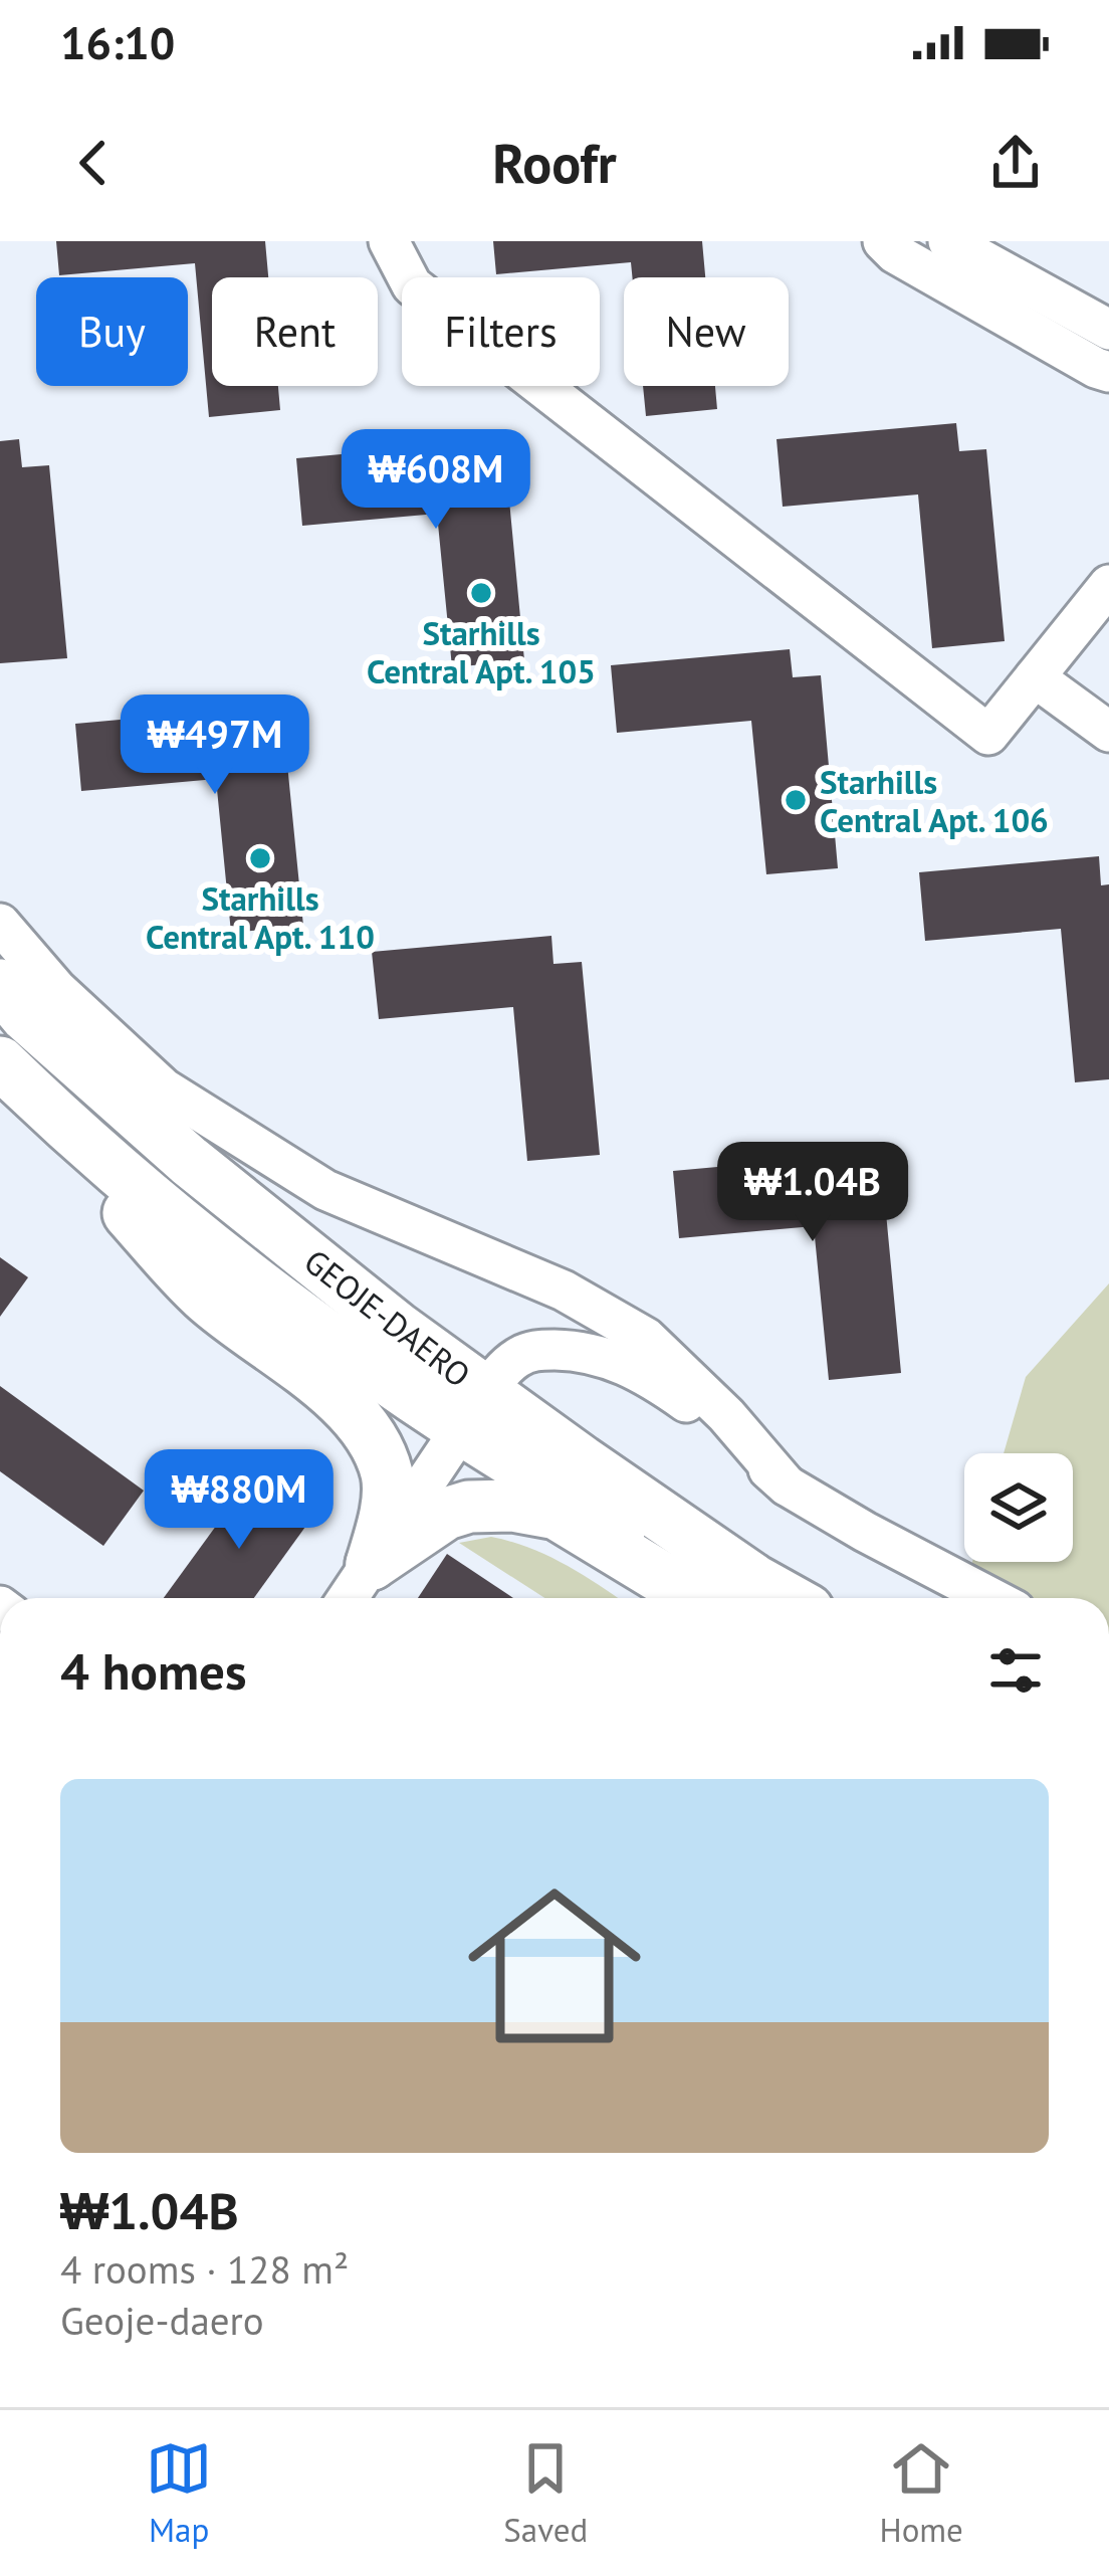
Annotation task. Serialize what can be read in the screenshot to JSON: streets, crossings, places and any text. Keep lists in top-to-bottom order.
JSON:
{
  "streets": {
    "main road": ["GEOJE-DAERO"]
  },
  "places": ["Starhills Central Apt. 105", "Starhills Central Apt. 106", "Starhills Central Apt. 110"],
  "page": {
    "status": "16:10",
    "header": "Roofr",
    "chip": [
      "Buy",
      "Rent",
      "Filters",
      "New"
    ],
    "price": [
      "₩608M",
      "₩497M",
      "₩1.04B",
      "₩880M"
    ],
    "heading": "4 homes",
    "list": [
      {
        "name": "₩1.04B",
        "note": "4 rooms · 128 m² · Geoje-daero"
      }
    ],
    "tabs": ["Map", "Saved", "Home"]
  }
}
